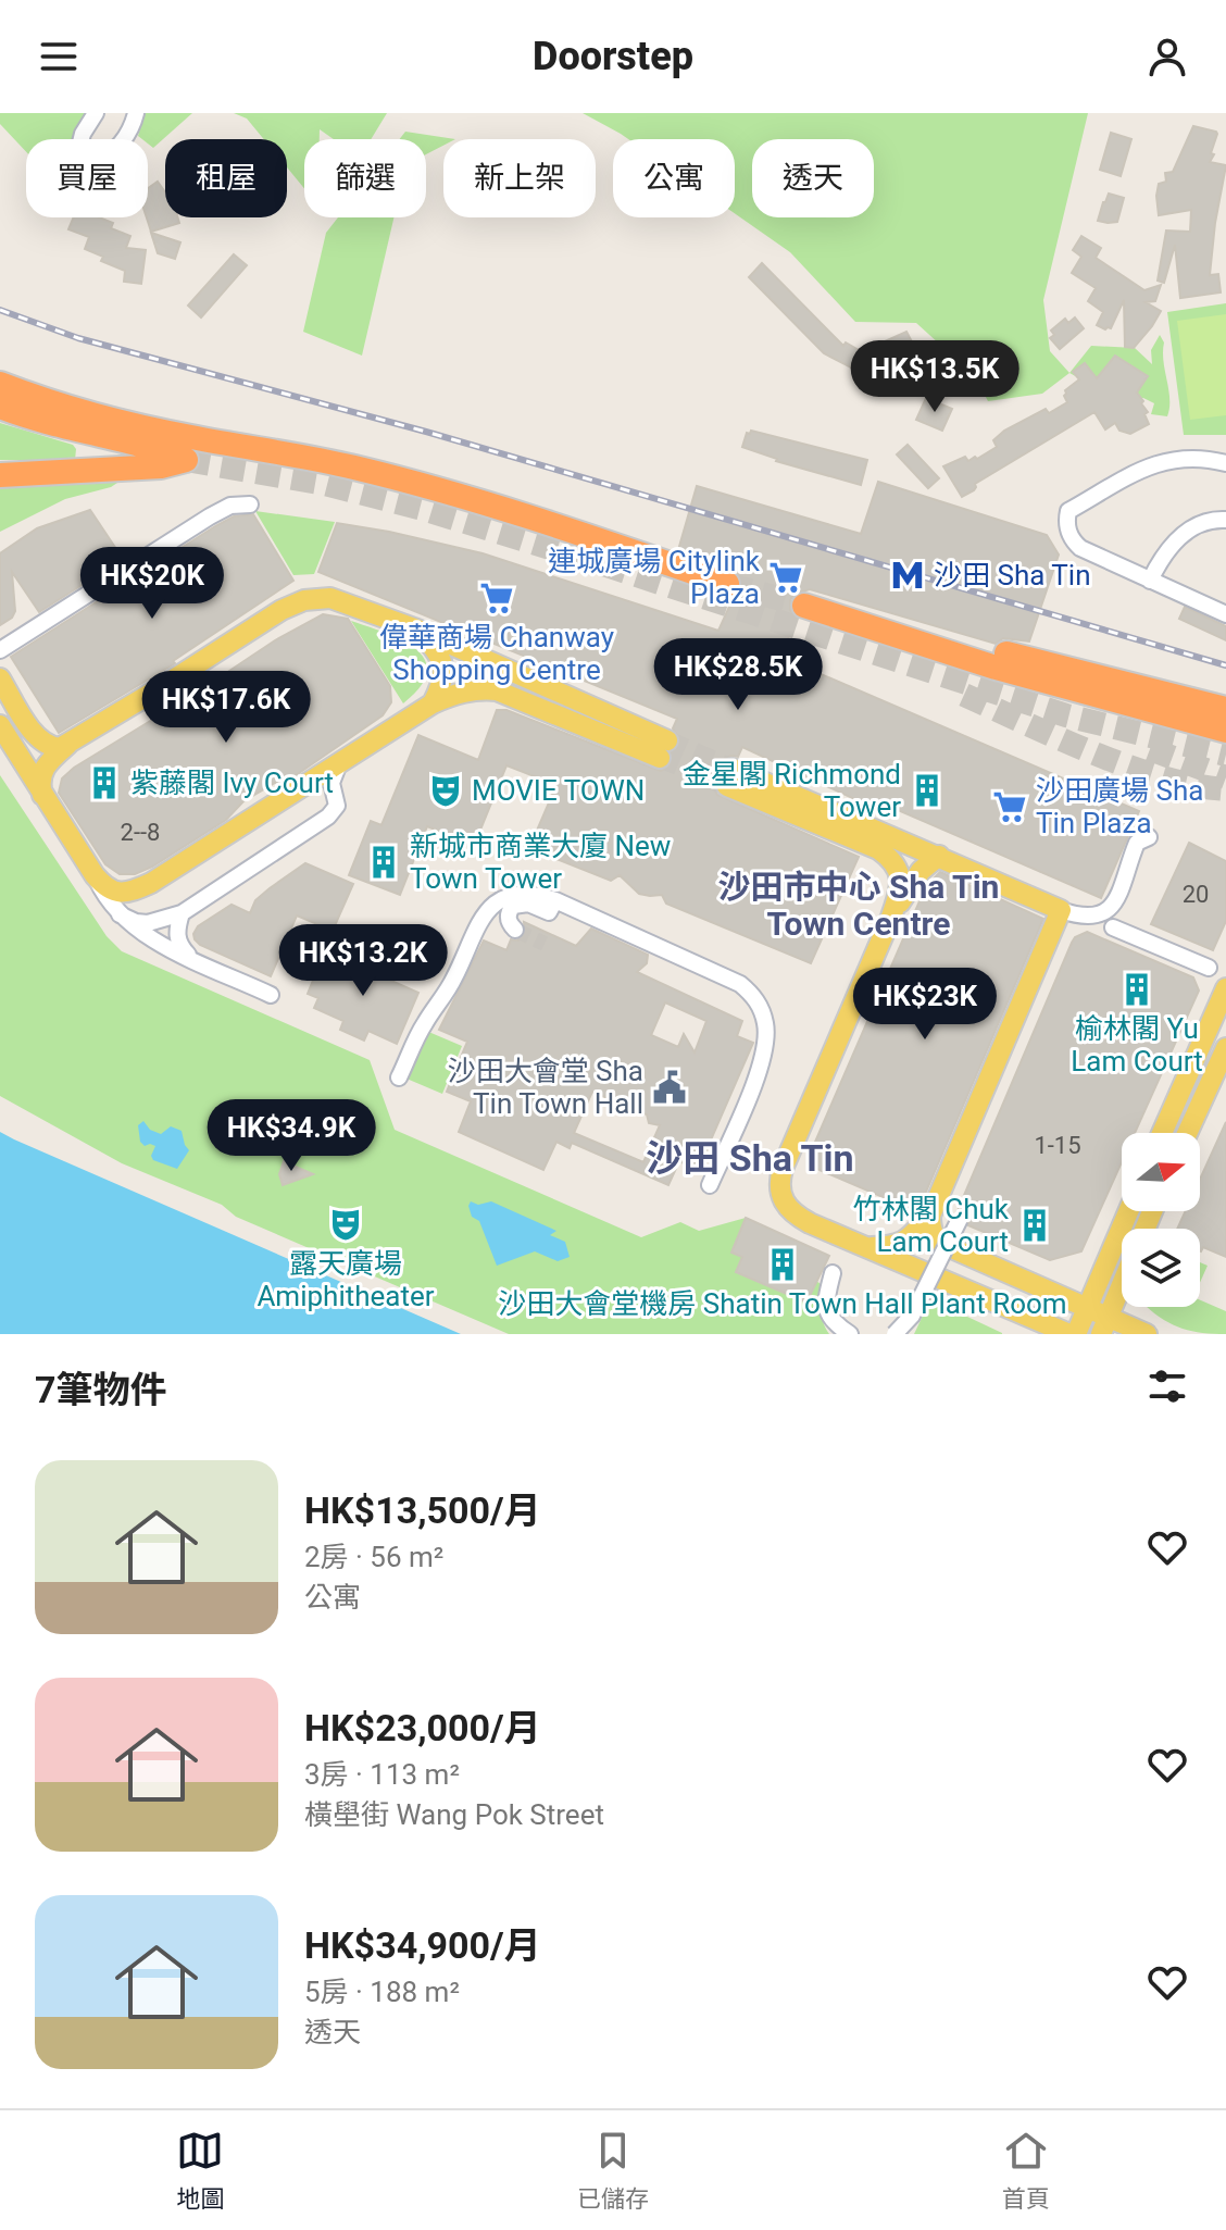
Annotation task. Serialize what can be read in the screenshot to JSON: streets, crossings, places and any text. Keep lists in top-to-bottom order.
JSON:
{
  "districts": ["沙田市中心 Sha Tin Town Centre", "沙田 Sha Tin"],
  "places": {
    "metro station": ["沙田 Sha Tin"],
    "supermarket": ["連城廣場 Citylink Plaza", "偉華商場 Chanway Shopping Centre", "沙田廣場 Sha Tin Plaza"],
    "building": [
      "紫藤閣 Ivy Court",
      "金星閣 Richmond Tower",
      "新城市商業大廈 New Town Tower",
      "榆林閣 Yu Lam Court",
      "竹林閣 Chuk Lam Court",
      "沙田大會堂機房 Shatin Town Hall Plant Room"
    ],
    "theatre": ["MOVIE TOWN", "露天廣場 Amiphitheater"],
    "public building": ["沙田大會堂 Sha Tin Town Hall"]
  },
  "house_numbers": ["2--8", "20", "1-15"],
  "north": "right",
  "page": {
    "header": "Doorstep",
    "chip": [
      "買屋",
      "租屋",
      "篩選",
      "新上架",
      "公寓",
      "透天"
    ],
    "price": [
      "HK$13.5K",
      "HK$20K",
      "HK$28.5K",
      "HK$17.6K",
      "HK$13.2K",
      "HK$23K",
      "HK$34.9K"
    ],
    "heading": "7筆物件",
    "list": [
      {
        "name": "HK$13,500/月",
        "note": "2房 · 56 m² · 公寓"
      },
      {
        "name": "HK$23,000/月",
        "note": "3房 · 113 m² · 橫壆街 Wang Pok Street"
      },
      {
        "name": "HK$34,900/月",
        "note": "5房 · 188 m² · 透天"
      }
    ],
    "tabs": ["地圖", "已儲存", "首頁"]
  }
}
